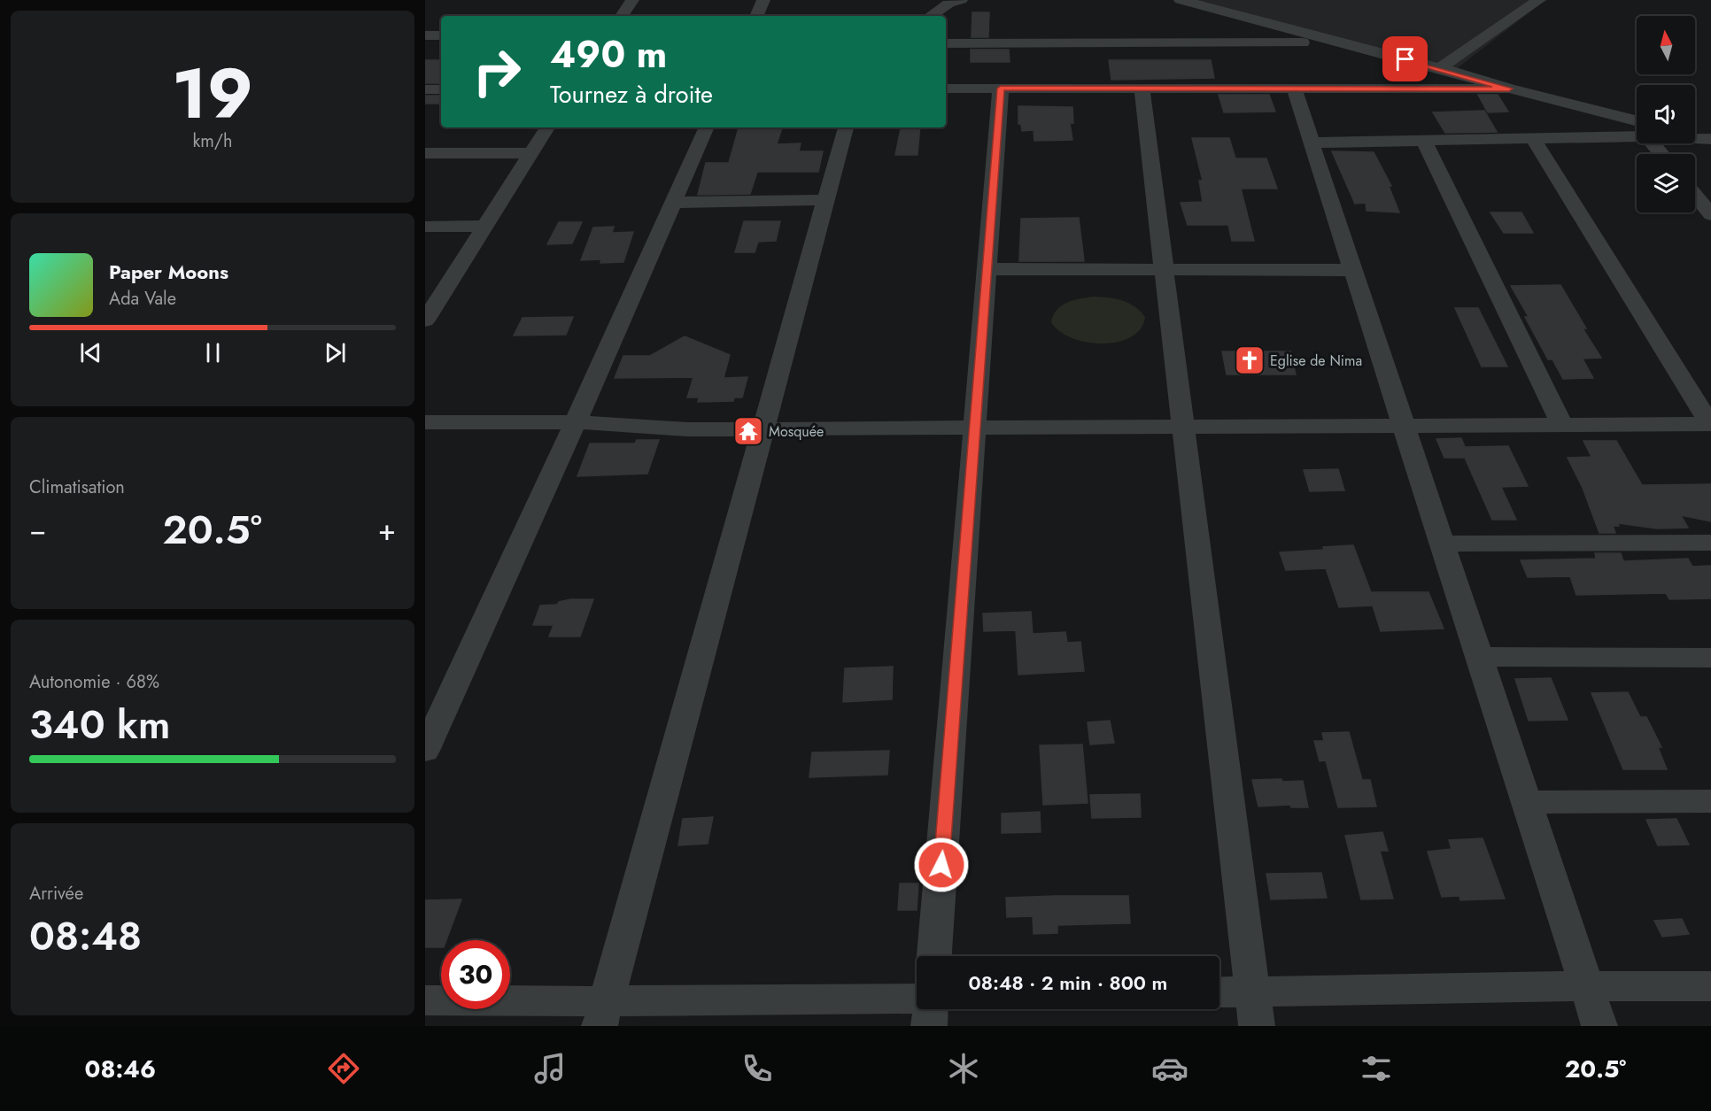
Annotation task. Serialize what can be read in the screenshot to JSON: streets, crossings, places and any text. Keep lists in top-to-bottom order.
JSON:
{
  "places": {
    "church": ["Eglise de Nima"],
    "temple": ["Mosquée"]
  },
  "north": "top",
  "page": {
    "tile": [
      ["19", "km/h"],
      "Climatisation",
      ["Autonomie · 68%", "340 km"],
      ["Arrivée", "08:48"]
    ],
    "turn": ["490 m", "Tournez à droite"],
    "song": ["Paper Moons", "Ada Vale"],
    "heat": ["−", "20.5°", "+"],
    "limit": "30",
    "trip": "08:48 · 2 min · 800 m",
    "tabs": ["08:46", "20.5°"]
  }
}
